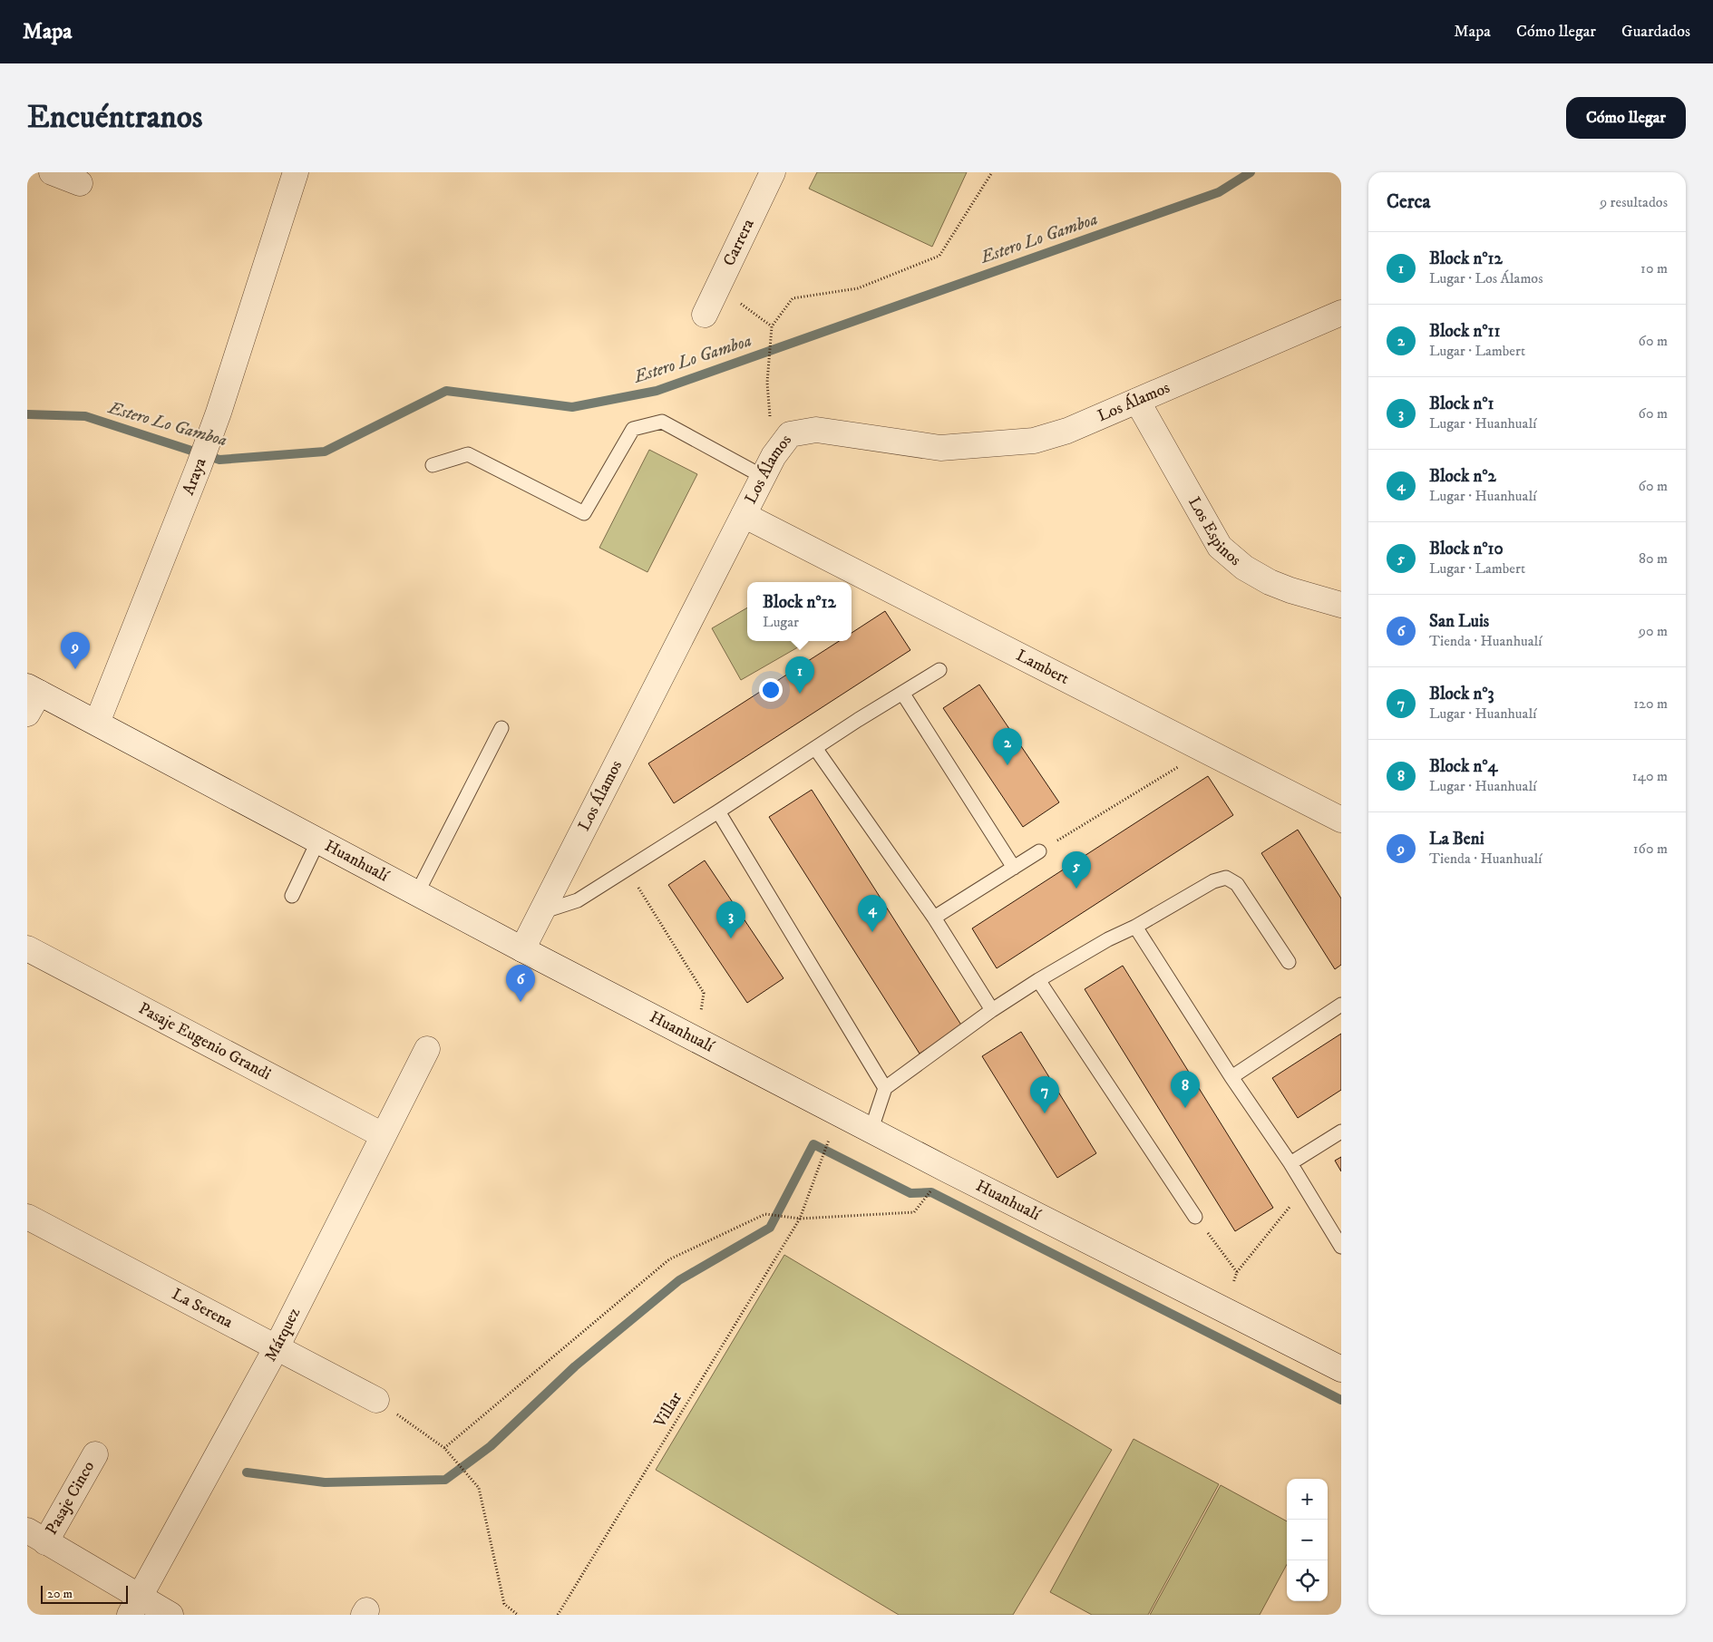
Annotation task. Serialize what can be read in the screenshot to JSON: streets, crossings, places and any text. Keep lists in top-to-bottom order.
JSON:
{
  "streets": {
    "street": [
      "Carrera",
      "Los Álamos",
      "Araya",
      "Los Espinos",
      "Lambert",
      "Huanhualí",
      "Pasaje Eugenio Grandi",
      "La Serena",
      "Márquez",
      "Pasaje Cinco"
    ],
    "path": ["Villar"]
  },
  "crossings": [
    ["Los Álamos", "Los Espinos"],
    ["Los Álamos", "Lambert"],
    ["Los Álamos", "Huanhualí"],
    ["Araya", "Huanhualí"],
    ["Pasaje Eugenio Grandi", "Márquez"],
    ["La Serena", "Márquez"]
  ],
  "water": ["Estero Lo Gamboa"],
  "scale_bar": "20 m",
  "page": {
    "header": "Mapa",
    "nav": ["Mapa", "Cómo llegar", "Guardados"],
    "buttons": "Cómo llegar",
    "title": "Encuéntranos",
    "heading": ["Cerca", "9 resultados"],
    "list": [
      {
        "mark": "1",
        "name": "Block n°12",
        "note": "Lugar · Los Álamos",
        "value": "10 m"
      },
      {
        "mark": "2",
        "name": "Block n°11",
        "note": "Lugar · Lambert",
        "value": "60 m"
      },
      {
        "mark": "3",
        "name": "Block n°1",
        "note": "Lugar · Huanhualí",
        "value": "60 m"
      },
      {
        "mark": "4",
        "name": "Block n°2",
        "note": "Lugar · Huanhualí",
        "value": "60 m"
      },
      {
        "mark": "5",
        "name": "Block n°10",
        "note": "Lugar · Lambert",
        "value": "80 m"
      },
      {
        "mark": "6",
        "name": "San Luis",
        "note": "Tienda · Huanhualí",
        "value": "90 m"
      },
      {
        "mark": "7",
        "name": "Block n°3",
        "note": "Lugar · Huanhualí",
        "value": "120 m"
      },
      {
        "mark": "8",
        "name": "Block n°4",
        "note": "Lugar · Huanhualí",
        "value": "140 m"
      },
      {
        "mark": "9",
        "name": "La Beni",
        "note": "Tienda · Huanhualí",
        "value": "160 m"
      }
    ],
    "popup": ["Block n°12", "Lugar"],
    "pins": [
      "9",
      "1",
      "2",
      "5",
      "4",
      "3",
      "6",
      "8",
      "7"
    ],
    "map_buttons": ["+", "−"],
    "scale": "20 m"
  }
}
